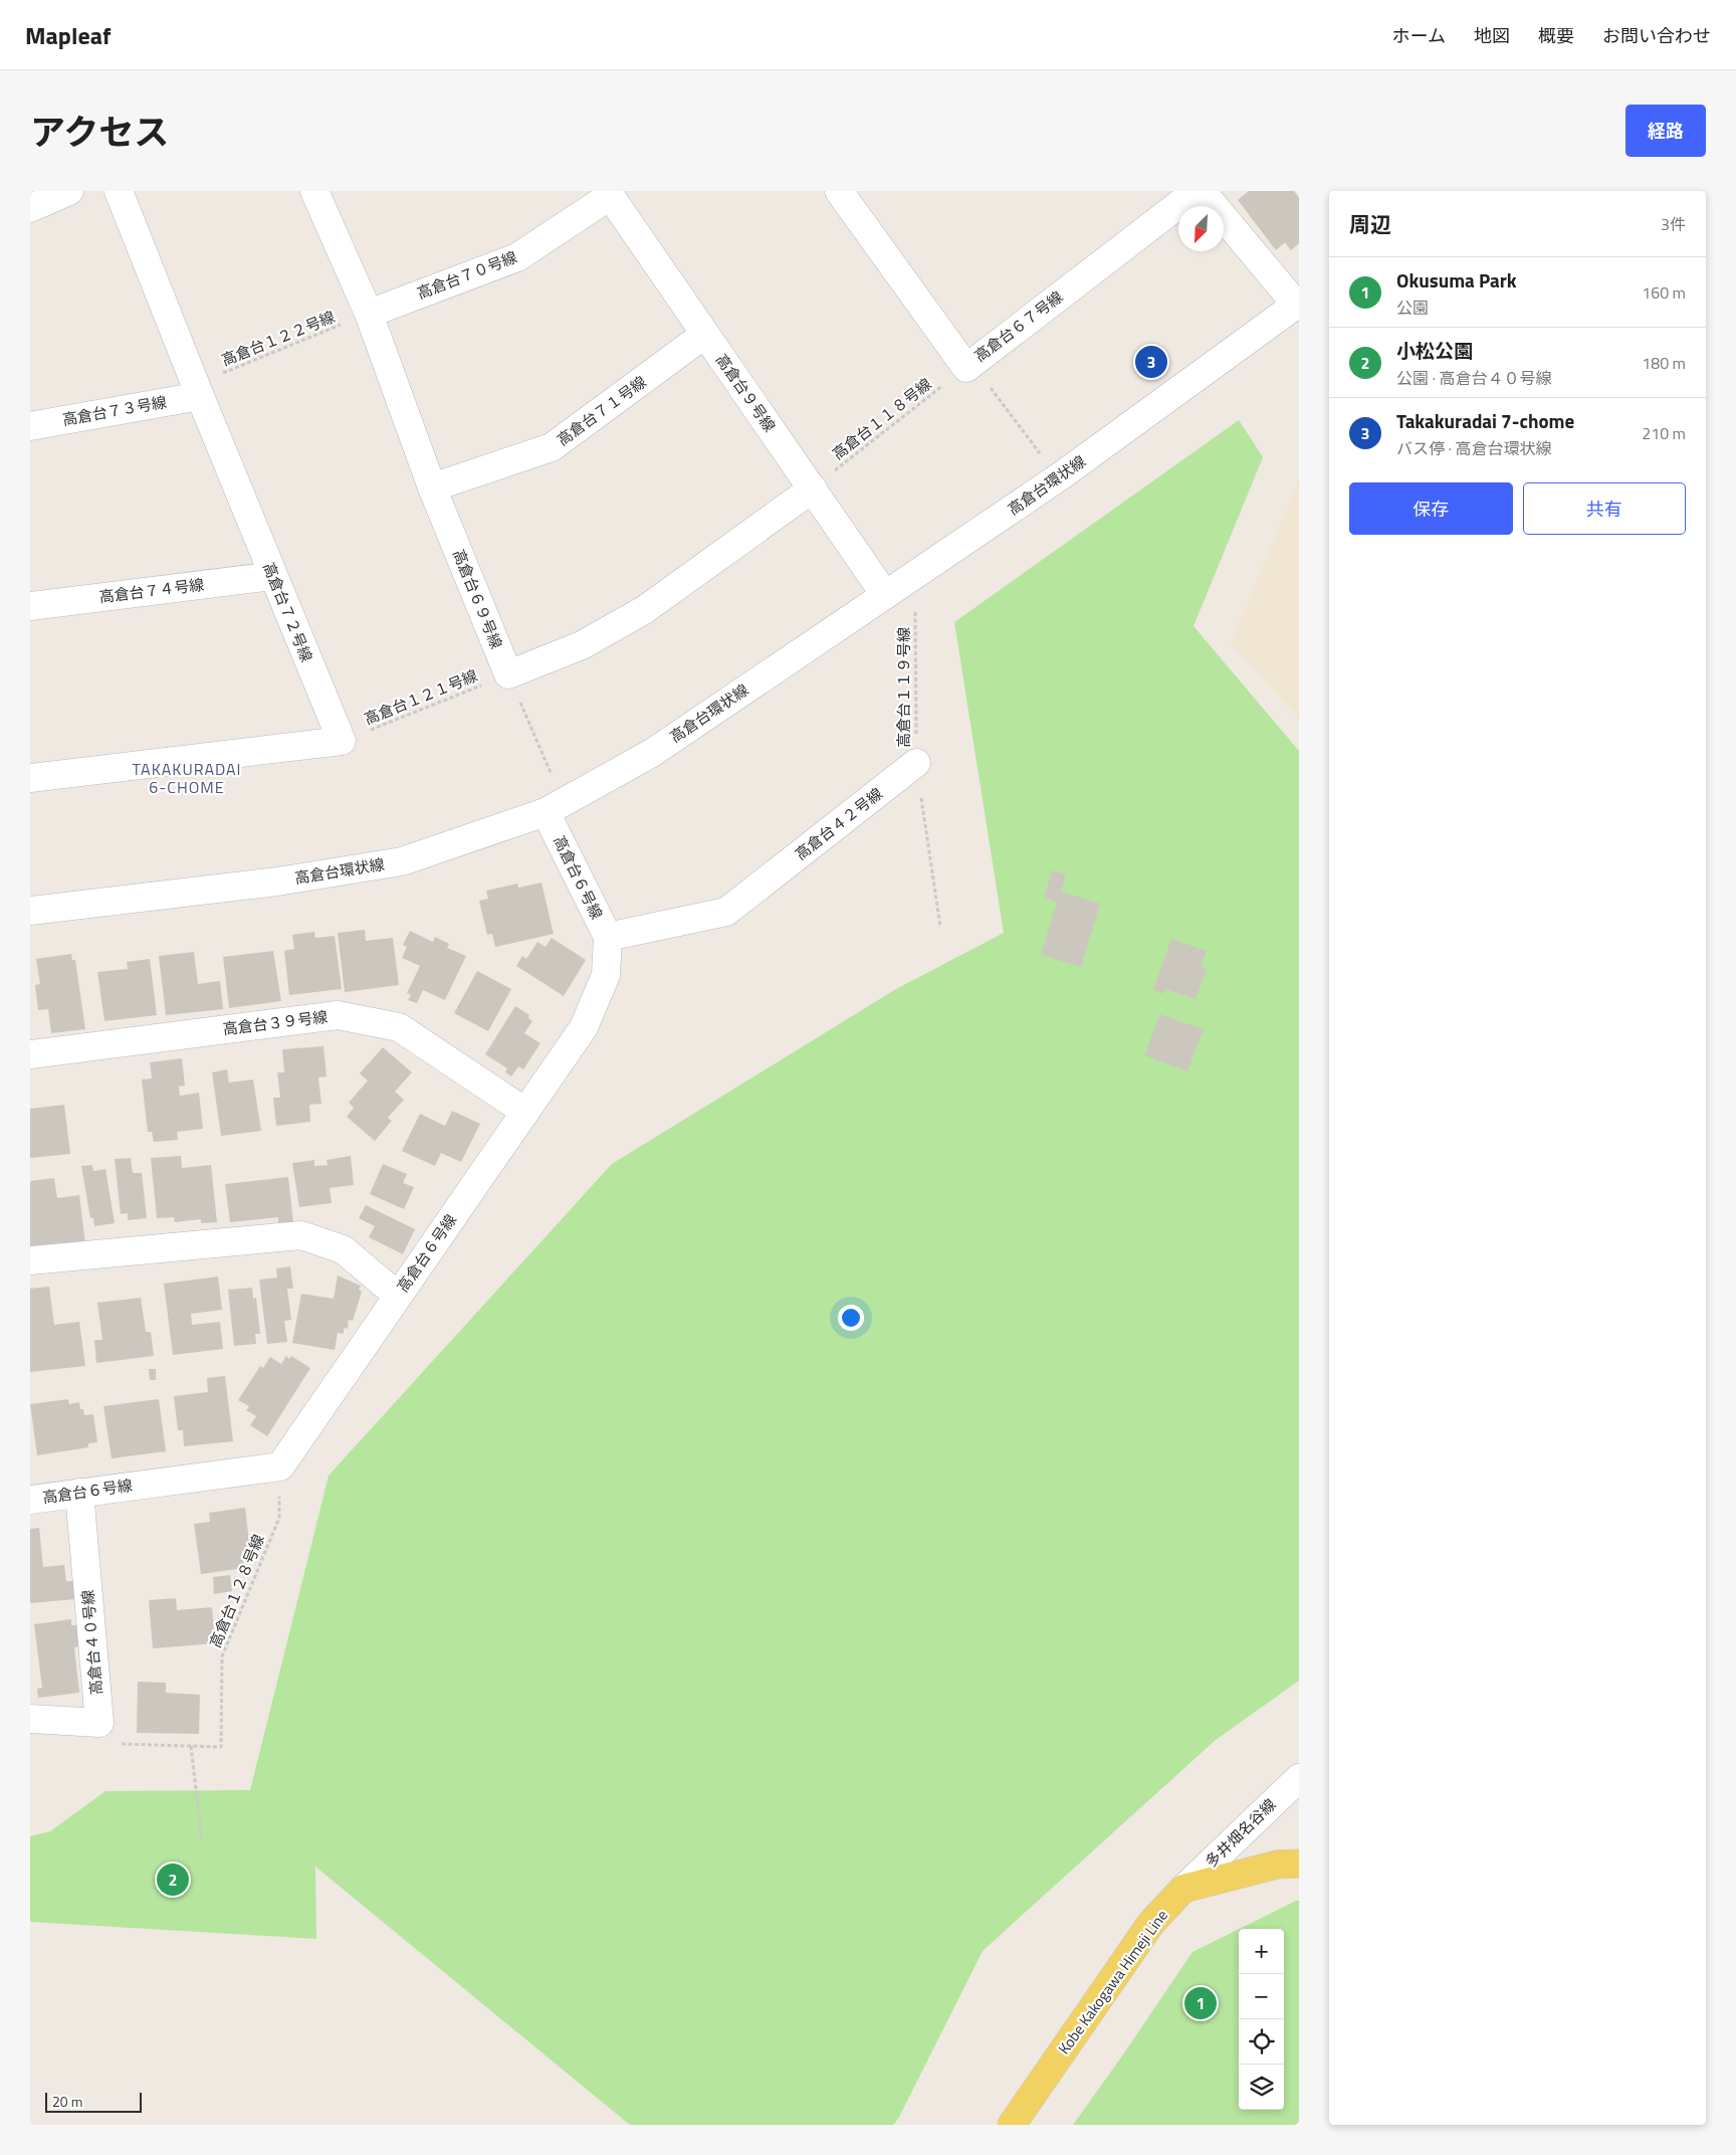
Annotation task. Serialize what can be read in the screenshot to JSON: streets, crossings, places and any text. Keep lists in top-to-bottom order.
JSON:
{
  "streets": {
    "main road": ["Kobe Kakogawa Himeji Line"],
    "street": [
      "高倉台７０号線",
      "高倉台６７号線",
      "高倉台９号線",
      "高倉台７３号線",
      "高倉台７１号線",
      "高倉台環状線",
      "高倉台７４号線",
      "高倉台６９号線",
      "高倉台７２号線",
      "高倉台４２号線",
      "高倉台６号線",
      "高倉台３９号線",
      "高倉台４０号線",
      "多井畑名谷線"
    ],
    "path": [
      "高倉台１２２号線",
      "高倉台１１８号線",
      "高倉台１１９号線",
      "高倉台１２１号線",
      "高倉台１２８号線"
    ]
  },
  "crossings": [
    ["高倉台７０号線", "高倉台１２２号線"],
    ["高倉台７０号線", "高倉台９号線"],
    ["高倉台７０号線", "高倉台６９号線"],
    ["高倉台６７号線", "高倉台１１８号線"],
    ["高倉台１２２号線", "高倉台７３号線"],
    ["高倉台１２２号線", "高倉台６９号線"],
    ["高倉台１２２号線", "高倉台７２号線"],
    ["高倉台９号線", "高倉台７１号線"],
    ["高倉台９号線", "高倉台１１８号線"],
    ["高倉台９号線", "高倉台環状線"],
    ["高倉台７３号線", "高倉台７２号線"],
    ["高倉台７１号線", "高倉台６９号線"],
    ["高倉台環状線", "高倉台６号線"],
    ["高倉台７４号線", "高倉台７２号線"],
    ["高倉台６９号線", "高倉台１２１号線"],
    ["高倉台７２号線", "高倉台１２１号線"],
    ["高倉台１１９号線", "高倉台４２号線"],
    ["高倉台４２号線", "高倉台６号線"],
    ["高倉台６号線", "高倉台３９号線"],
    ["高倉台６号線", "高倉台１２８号線"],
    ["高倉台６号線", "高倉台４０号線"],
    ["多井畑名谷線", "Kobe Kakogawa Himeji Line"]
  ],
  "districts": ["TAKAKURADAI 6-CHOME"],
  "scale_bar": "20 m",
  "north": "bottom left",
  "page": {
    "header": "Mapleaf",
    "nav": [
      "ホーム",
      "地図",
      "概要",
      "お問い合わせ"
    ],
    "title": "アクセス",
    "buttons": [
      "経路",
      ["保存", "共有"]
    ],
    "heading": ["周辺", "3件"],
    "list": [
      {
        "mark": "1",
        "name": "Okusuma Park",
        "note": "公園",
        "value": "160 m"
      },
      {
        "mark": "2",
        "name": "小松公園",
        "note": "公園 · 高倉台４０号線",
        "value": "180 m"
      },
      {
        "mark": "3",
        "name": "Takakuradai 7-chome",
        "note": "バス停 · 高倉台環状線",
        "value": "210 m"
      }
    ],
    "pins": ["3", "2", "1"],
    "map_buttons": ["+", "−"],
    "scale": "20 m"
  }
}
